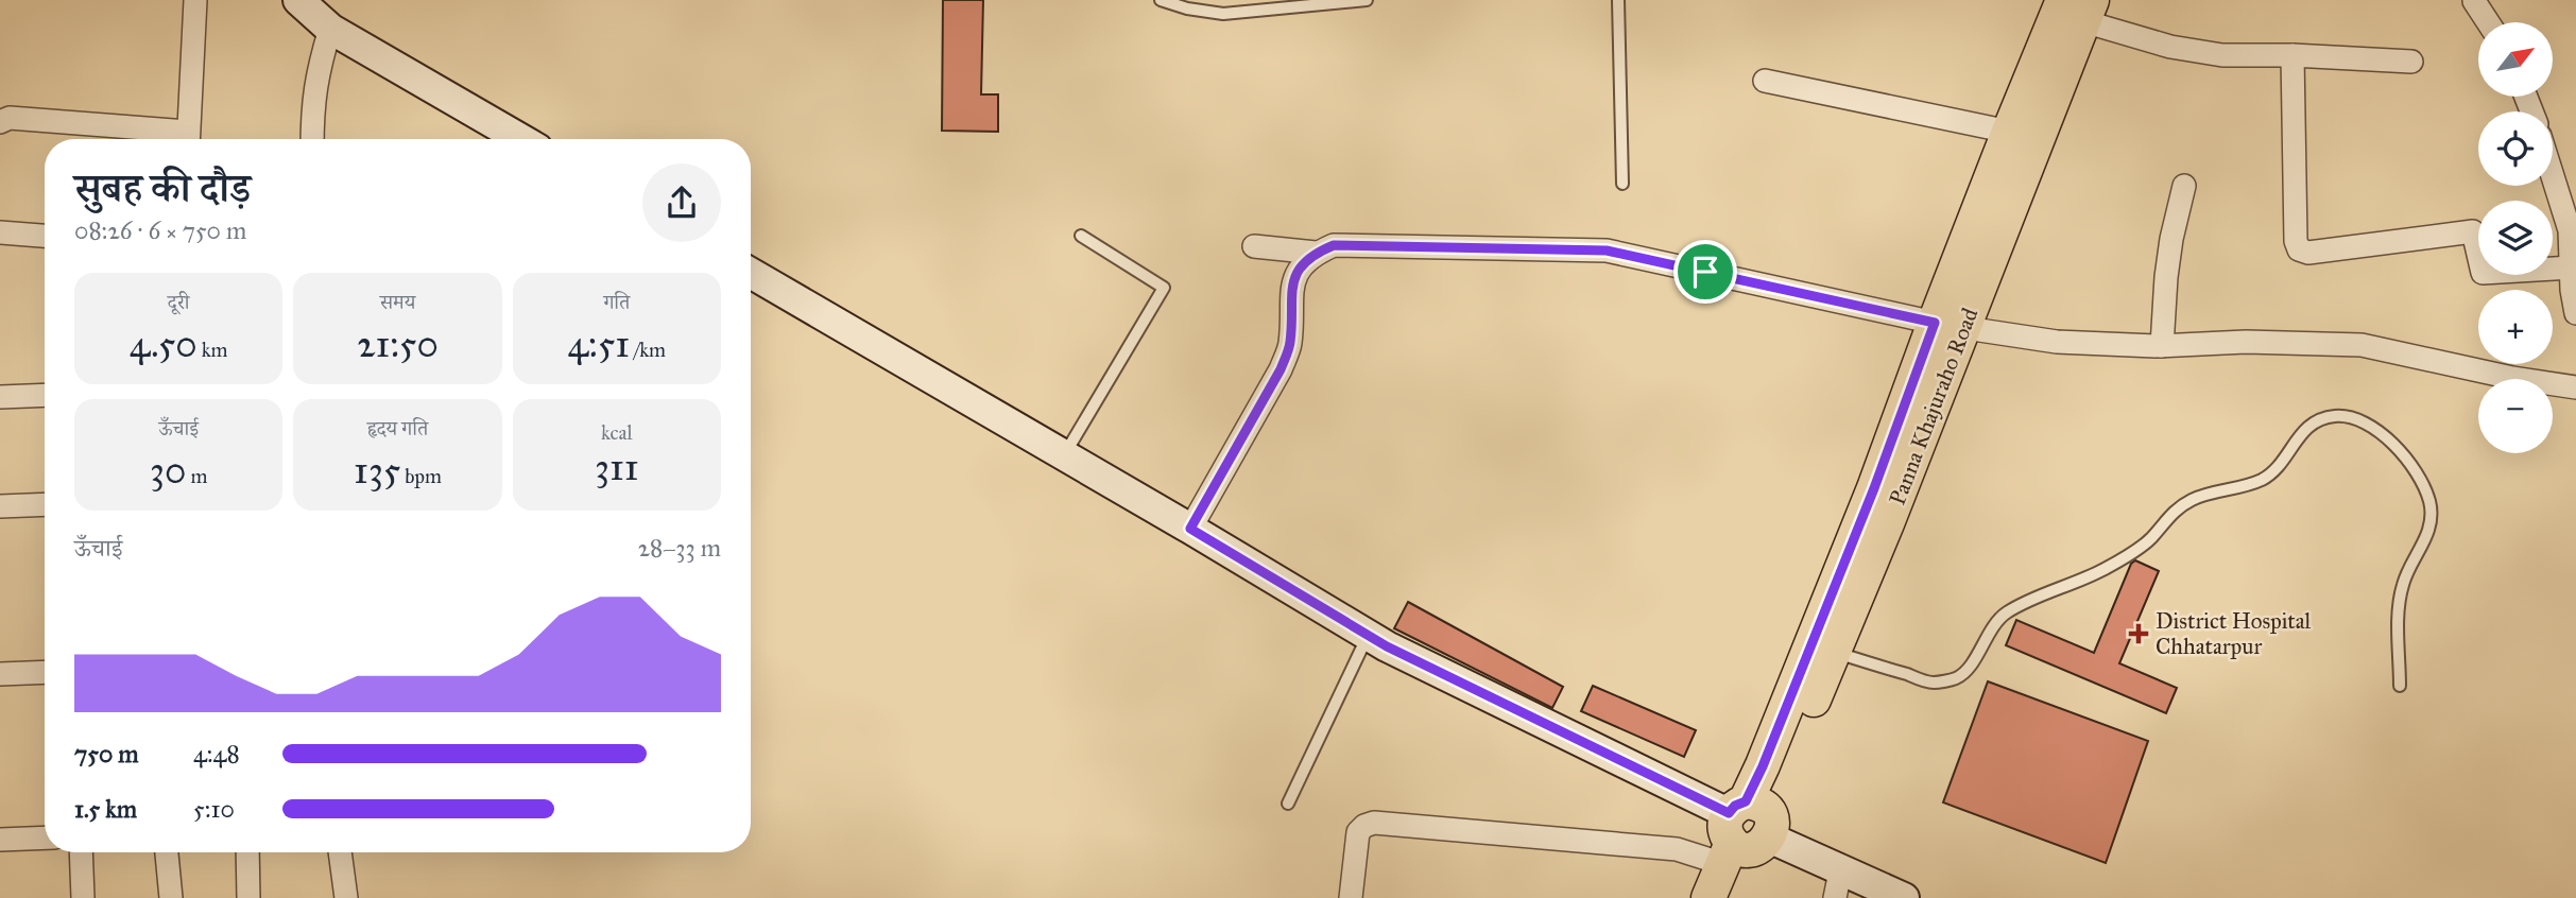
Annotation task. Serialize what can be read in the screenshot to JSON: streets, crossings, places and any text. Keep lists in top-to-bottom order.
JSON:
{
  "streets": {
    "main road": ["Panna Khajuraho Road"]
  },
  "places": {
    "health": ["District Hospital Chhatarpur"]
  },
  "north": "top right",
  "page": {
    "map_buttons": ["+", "−"],
    "heading": ["सुबह की दौड़", "08:26 · 6 × 750 m"],
    "stats": [
      ["दूरी", "4.50 km"],
      ["समय", "21:50"],
      ["गति", "4:51 /km"],
      ["ऊँचाई", "30 m"],
      ["हृदय गति", "135 bpm"],
      ["kcal", "311"]
    ],
    "chart": ["ऊँचाई", "28–33 m"],
    "list": [
      {
        "name": "750 m",
        "note": "4:48"
      },
      {
        "name": "1.5 km",
        "note": "5:10"
      }
    ]
  }
}
